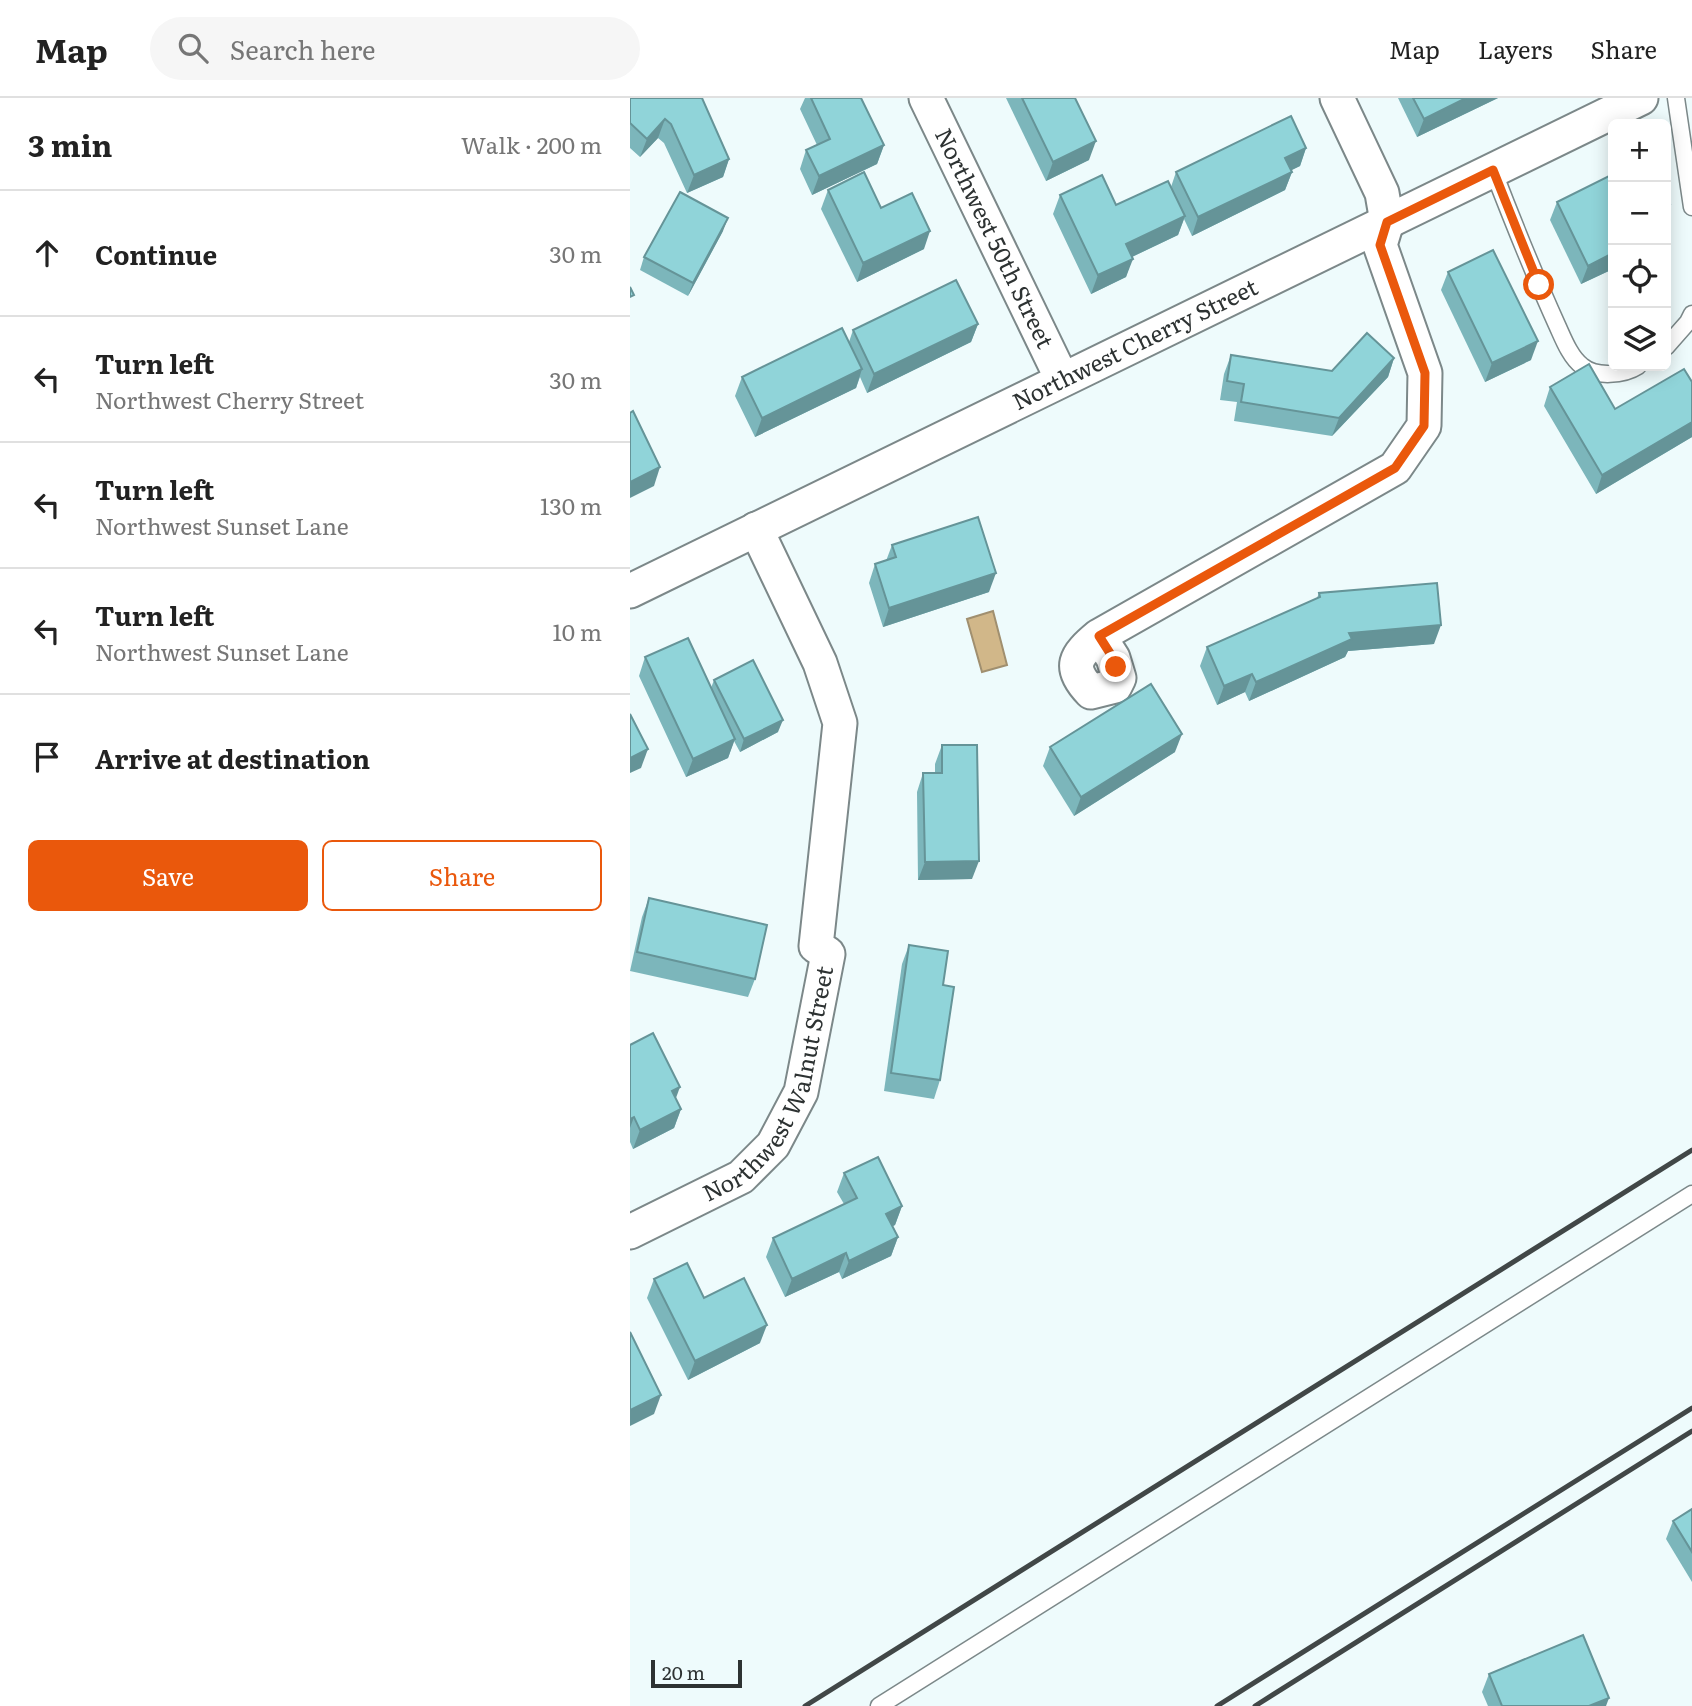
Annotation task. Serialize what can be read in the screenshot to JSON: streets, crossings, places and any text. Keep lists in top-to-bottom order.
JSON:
{
  "streets": {
    "street": ["Northwest 50th Street", "Northwest Cherry Street", "Northwest Walnut Street"]
  },
  "crossings": [
    ["Northwest 50th Street", "Northwest Cherry Street"],
    ["Northwest Cherry Street", "Northwest Walnut Street"]
  ],
  "scale_bar": "20 m",
  "page": {
    "header": "Map",
    "search": "Search here",
    "nav": ["Map", "Layers", "Share"],
    "heading": ["3 min", "Walk · 200 m"],
    "map_buttons": ["+", "−"],
    "list": [
      ["Continue", "30 m"],
      ["Turn left", "Northwest Cherry Street", "30 m"],
      ["Turn left", "Northwest Sunset Lane", "130 m"],
      ["Turn left", "Northwest Sunset Lane", "10 m"],
      "Arrive at destination"
    ],
    "buttons": ["Save", "Share"],
    "scale": "20 m"
  }
}
